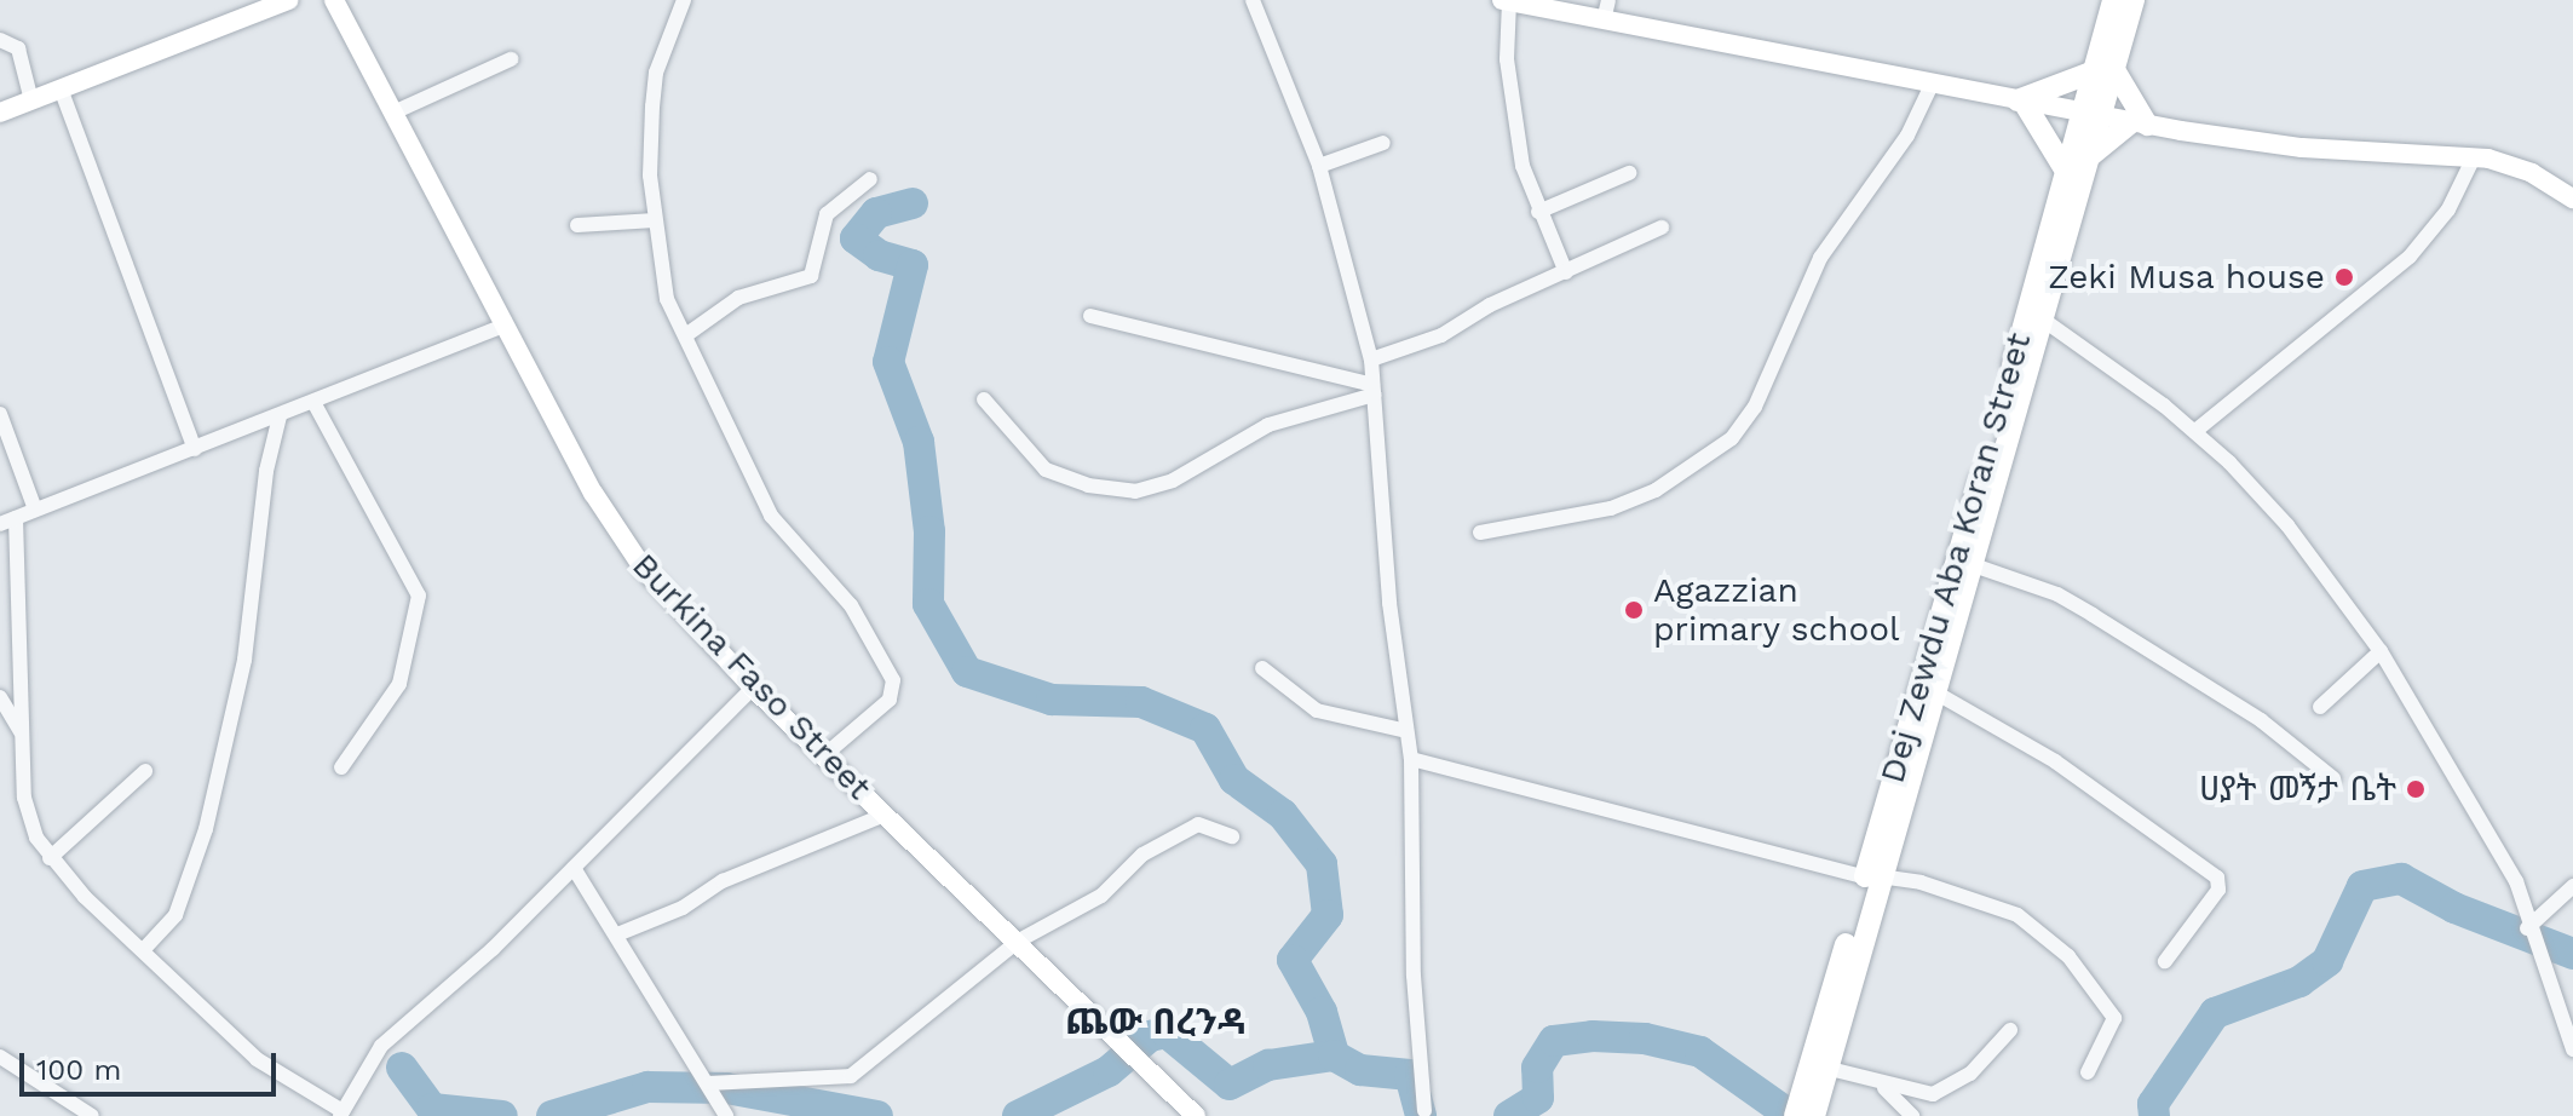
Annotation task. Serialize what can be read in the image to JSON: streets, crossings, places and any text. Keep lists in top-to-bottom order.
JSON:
{
  "streets": {
    "main road": ["Dej Zewdu Aba Koran Street", "Burkina Faso Street"]
  },
  "districts": ["ጨው በረንዳ"],
  "places": ["Zeki Musa house", "Agazzian primary school", "ሀያት መኝታ ቤት"],
  "scale_bar": "100 m"
}
